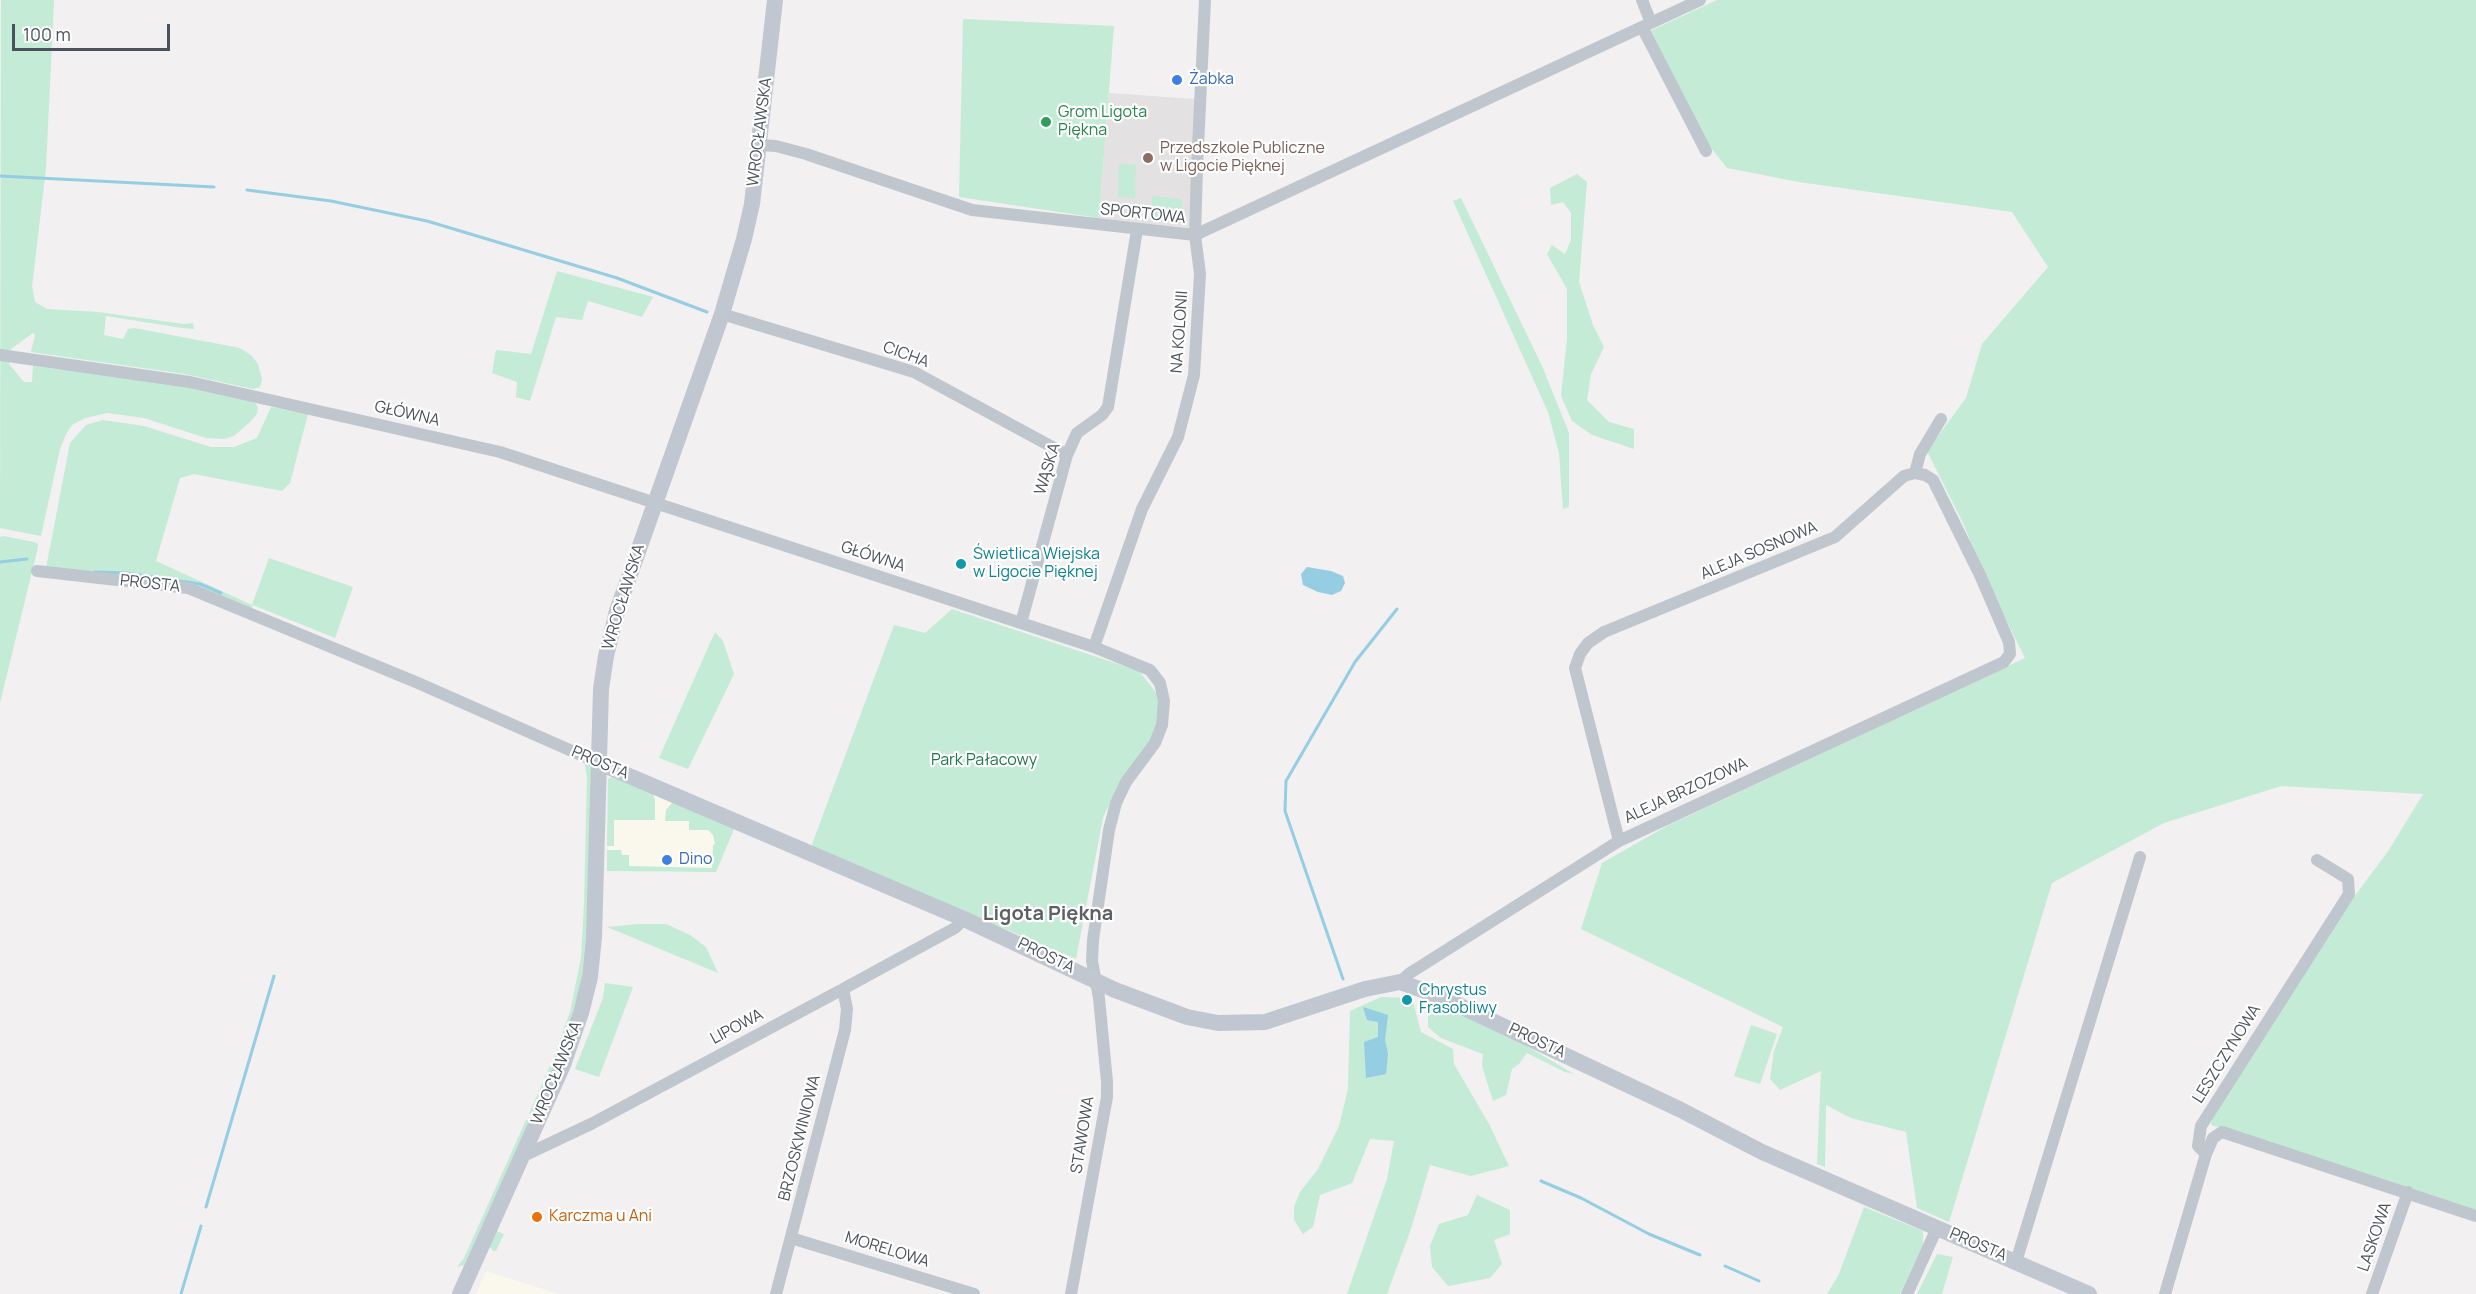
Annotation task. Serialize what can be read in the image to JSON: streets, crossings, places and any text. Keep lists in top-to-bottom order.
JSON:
{
  "streets": {
    "street": [
      "WROCŁAWSKA",
      "SPORTOWA",
      "NA KOLONII",
      "CICHA",
      "GŁÓWNA",
      "WĄSKA",
      "ALEJA SOSNOWA",
      "PROSTA",
      "ALEJA BRZOZOWA",
      "LIPOWA",
      "LESZCZYNOWA",
      "STAWOWA",
      "BRZOSKWINIOWA",
      "LASKOWA",
      "MORELOWA"
    ]
  },
  "crossings": [
    ["WROCŁAWSKA", "SPORTOWA"],
    ["WROCŁAWSKA", "CICHA"],
    ["WROCŁAWSKA", "GŁÓWNA"],
    ["WROCŁAWSKA", "PROSTA"],
    ["WROCŁAWSKA", "LIPOWA"],
    ["SPORTOWA", "NA KOLONII"],
    ["SPORTOWA", "WĄSKA"],
    ["NA KOLONII", "GŁÓWNA"],
    ["CICHA", "WĄSKA"],
    ["GŁÓWNA", "WĄSKA"],
    ["GŁÓWNA", "PROSTA"],
    ["GŁÓWNA", "STAWOWA"],
    ["ALEJA SOSNOWA", "ALEJA BRZOZOWA"],
    ["PROSTA", "ALEJA BRZOZOWA"],
    ["PROSTA", "LIPOWA"],
    ["PROSTA", "STAWOWA"],
    ["LIPOWA", "BRZOSKWINIOWA"],
    ["BRZOSKWINIOWA", "MORELOWA"]
  ],
  "districts": ["Ligota Piękna"],
  "parks": ["Park Pałacowy"],
  "places": [
    "Żabka",
    "Grom Ligota Piękna",
    "Przedszkole Publiczne w Ligocie Pięknej",
    "Świetlica Wiejska w Ligocie Pięknej",
    "Dino",
    "Chrystus Frasobliwy",
    "Karczma u Ani"
  ],
  "scale_bar": "100 m"
}
